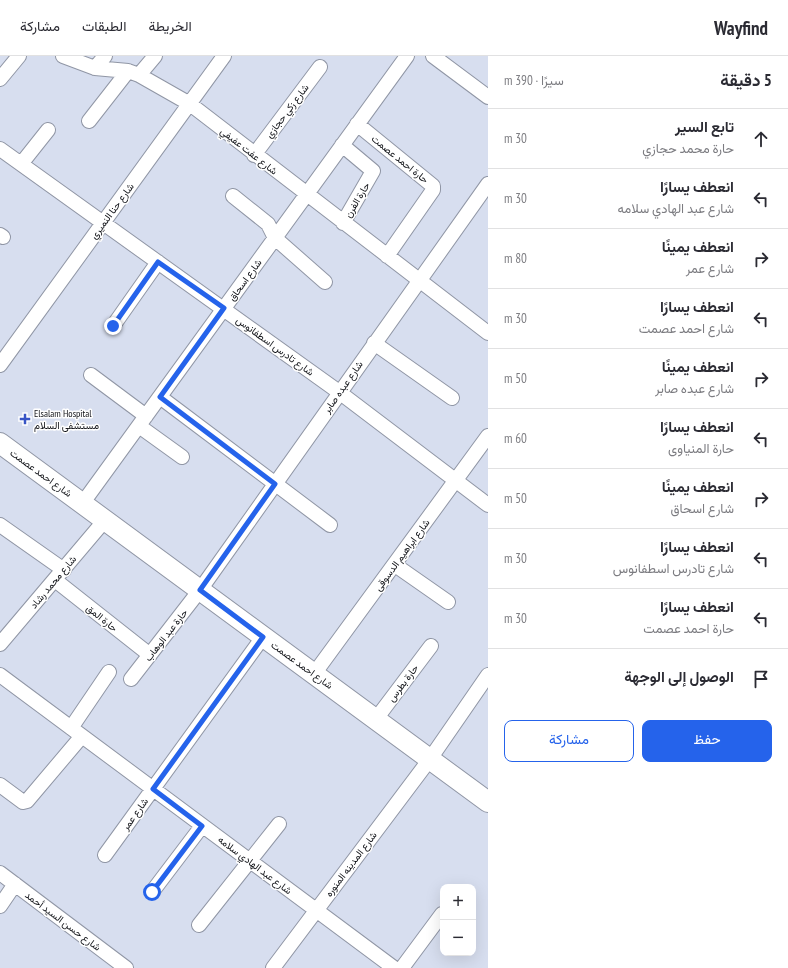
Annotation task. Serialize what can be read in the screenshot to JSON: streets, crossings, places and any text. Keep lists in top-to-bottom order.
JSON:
{
  "streets": {
    "main road": ["شارع احمد عصمت"],
    "street": [
      "شارع زكي حجازي",
      "شارع عفت عفيفي",
      "حارة احمد عصمت",
      "حارة الفرن",
      "شارع حنا النميري",
      "شارع اسحاق",
      "شارع تادرس اسطفانوس",
      "شارع عبده صابر",
      "شارع ابراهيم الدسوقى",
      "شارع محمد رشاد",
      "حارة المق",
      "حارة عبد الوهاب",
      "حارة بطرس",
      "شارع عمر",
      "شارع المدينه المنوره",
      "شارع عبد الهادي سلامه",
      "شارع حسن السيد أحمد"
    ]
  },
  "crossings": [
    ["شارع زكي حجازي", "شارع عفت عفيفي"],
    ["شارع عفت عفيفي", "حارة احمد عصمت"],
    ["شارع عفت عفيفي", "حارة الفرن"],
    ["شارع عفت عفيفي", "شارع حنا النميري"],
    ["شارع عفت عفيفي", "شارع اسحاق"],
    ["شارع عفت عفيفي", "شارع عبده صابر"],
    ["حارة احمد عصمت", "شارع اسحاق"],
    ["حارة الفرن", "شارع اسحاق"],
    ["شارع حنا النميري", "شارع تادرس اسطفانوس"],
    ["شارع اسحاق", "شارع تادرس اسطفانوس"],
    ["شارع اسحاق", "شارع احمد عصمت"],
    ["شارع تادرس اسطفانوس", "شارع عبده صابر"],
    ["شارع تادرس اسطفانوس", "شارع ابراهيم الدسوقى"],
    ["شارع عبده صابر", "شارع احمد عصمت"],
    ["شارع عبده صابر", "حارة عبد الوهاب"],
    ["شارع احمد عصمت", "شارع ابراهيم الدسوقى"],
    ["شارع احمد عصمت", "شارع محمد رشاد"],
    ["شارع احمد عصمت", "حارة عبد الوهاب"],
    ["شارع احمد عصمت", "حارة بطرس"],
    ["شارع احمد عصمت", "شارع عمر"],
    ["شارع احمد عصمت", "شارع المدينه المنوره"],
    ["شارع محمد رشاد", "حارة المق"],
    ["حارة المق", "حارة عبد الوهاب"],
    ["شارع عمر", "شارع عبد الهادي سلامه"],
    ["شارع المدينه المنوره", "شارع عبد الهادي سلامه"]
  ],
  "places": {
    "health": ["Elsalam Hospital مستشفى السلام"]
  },
  "page": {
    "header": "Wayfind",
    "nav": ["الخريطة", "الطبقات", "مشاركة"],
    "heading": ["5 دقيقة", "سيرًا · 390 m"],
    "list": [
      ["تابع السير", "حارة محمد حجازي", "30 m"],
      ["انعطف يسارًا", "شارع عبد الهادي سلامه", "30 m"],
      ["انعطف يمينًا", "شارع عمر", "80 m"],
      ["انعطف يسارًا", "شارع احمد عصمت", "30 m"],
      ["انعطف يمينًا", "شارع عبده صابر", "50 m"],
      ["انعطف يسارًا", "حارة المنياوى", "60 m"],
      ["انعطف يمينًا", "شارع اسحاق", "50 m"],
      ["انعطف يسارًا", "شارع تادرس اسطفانوس", "30 m"],
      ["انعطف يسارًا", "حارة احمد عصمت", "30 m"],
      "الوصول إلى الوجهة"
    ],
    "buttons": ["حفظ", "مشاركة"],
    "map_buttons": ["+", "−"]
  }
}
